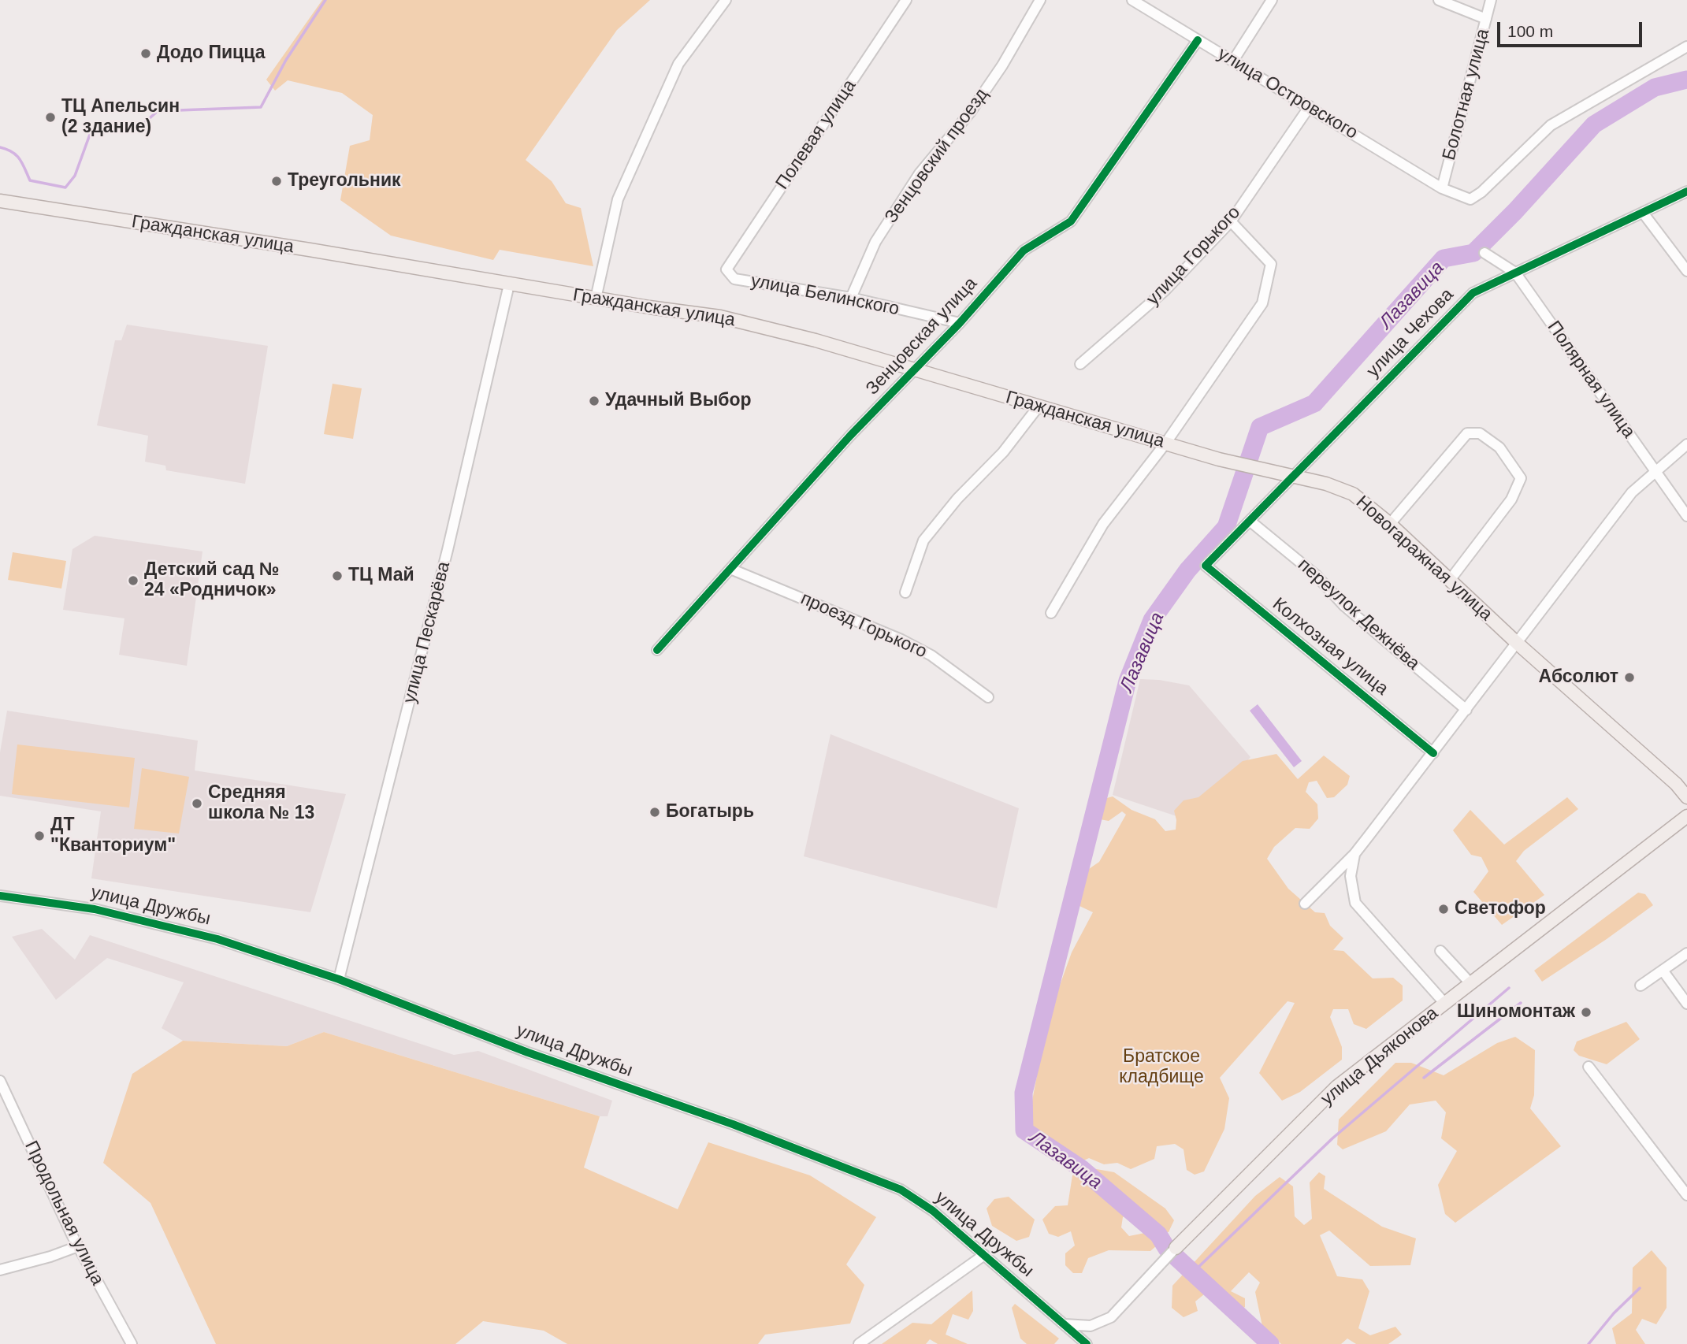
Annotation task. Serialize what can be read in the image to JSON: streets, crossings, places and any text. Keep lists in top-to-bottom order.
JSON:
{
  "streets": {
    "main road": ["Гражданская улица", "Новогаражная улица", "улица Дьяконова"],
    "street": [
      "улица Островского",
      "Болотная улица",
      "Полевая улица",
      "Зенцовский проезд",
      "улица Горького",
      "улица Белинского",
      "улица Чехова",
      "Зенцовская улица",
      "Полярная улица",
      "переулок Дежнёва",
      "проезд Горького",
      "улица Пескарёва",
      "Колхозная улица",
      "улица Дружбы",
      "Продольная улица"
    ]
  },
  "crossings": [
    ["улица Островского", "Болотная улица"],
    ["улица Островского", "улица Горького"],
    ["улица Островского", "Зенцовская улица"],
    ["Полевая улица", "улица Белинского"],
    ["Зенцовский проезд", "улица Белинского"],
    ["Гражданская улица", "улица Чехова"],
    ["Гражданская улица", "Зенцовская улица"],
    ["Гражданская улица", "Новогаражная улица"],
    ["Гражданская улица", "улица Пескарёва"],
    ["улица Белинского", "Зенцовская улица"],
    ["улица Чехова", "Полярная улица"],
    ["улица Чехова", "Новогаражная улица"],
    ["улица Чехова", "переулок Дежнёва"],
    ["улица Чехова", "Колхозная улица"],
    ["Зенцовская улица", "проезд Горького"],
    ["улица Пескарёва", "улица Дружбы"],
    ["улица Дружбы", "улица Дьяконова"]
  ],
  "water": ["Лазавица"],
  "parks": ["Братское кладбище"],
  "places": [
    "Додо Пицца",
    "ТЦ Апельсин (2 здание)",
    "Треугольник",
    "Удачный Выбор",
    "ТЦ Май",
    "Детский сад № 24 «Родничок»",
    "Абсолют",
    "Средняя школа № 13",
    "Богатырь",
    "ДТ \"Кванториум\"",
    "Светофор",
    "Шиномонтаж"
  ],
  "scale_bar": "100 m"
}
